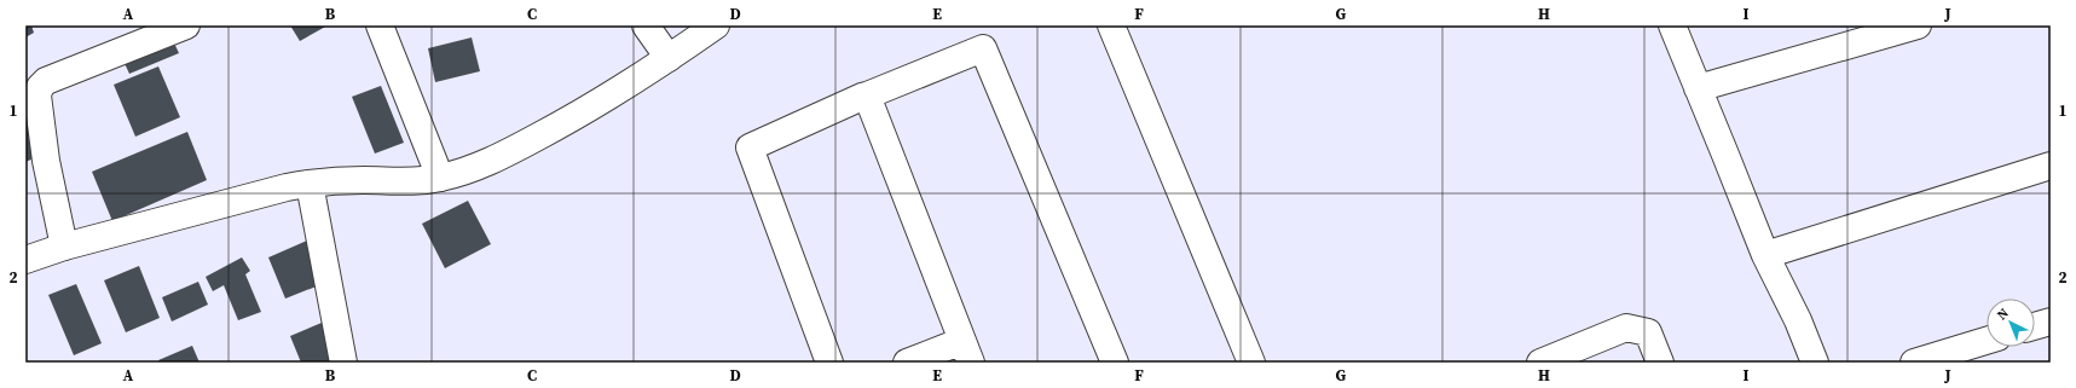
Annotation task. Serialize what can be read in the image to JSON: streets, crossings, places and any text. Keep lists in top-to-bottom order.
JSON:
{
  "north": "top left",
  "grid": {
    "columns": [
      "A",
      "B",
      "C",
      "D",
      "E",
      "F",
      "G",
      "H",
      "I",
      "J"
    ],
    "rows": ["1", "2"]
  }
}
